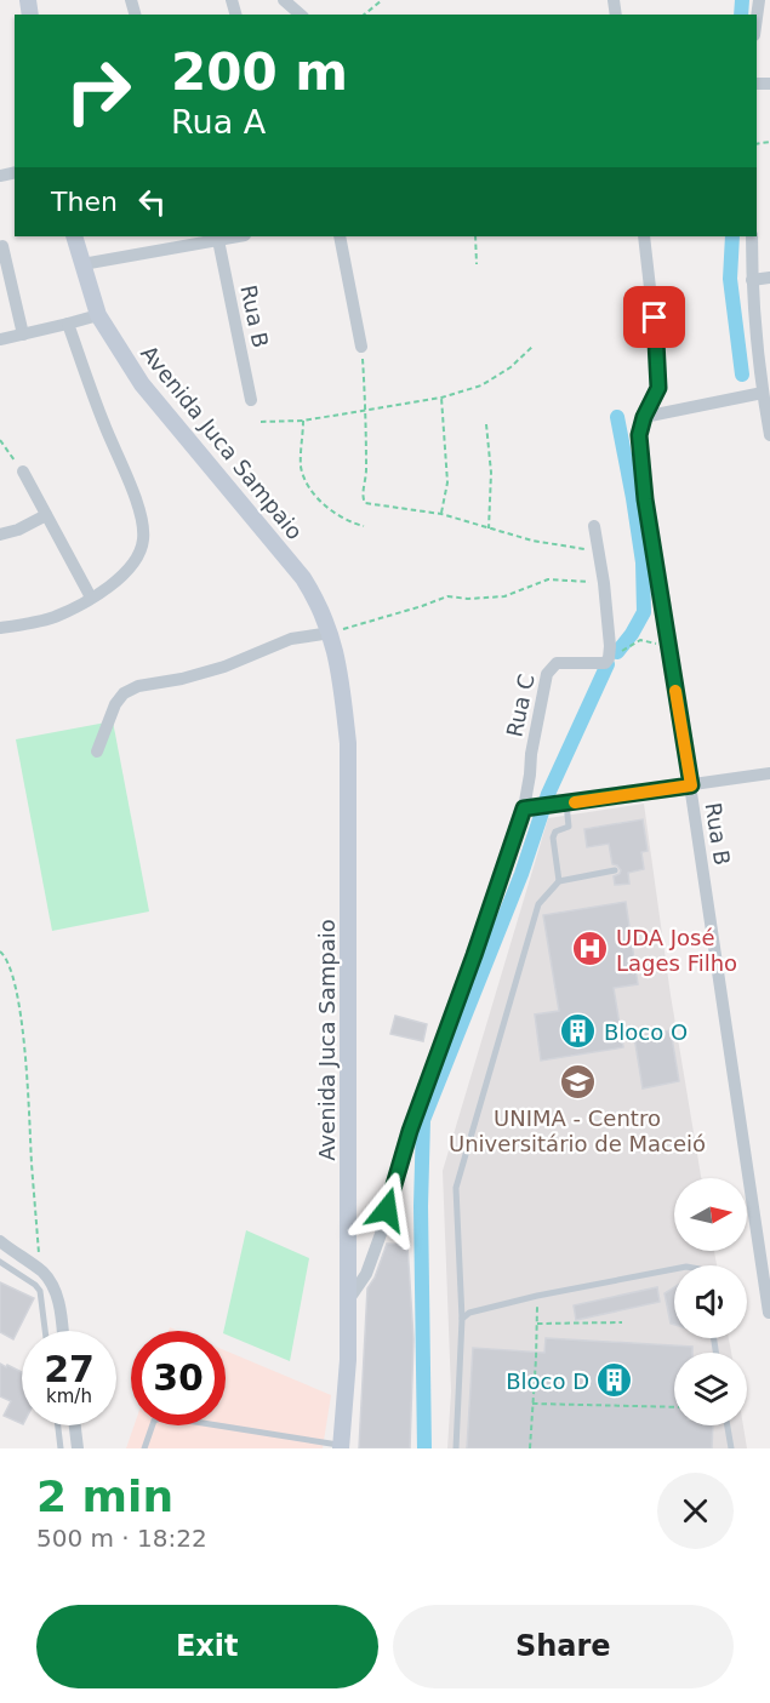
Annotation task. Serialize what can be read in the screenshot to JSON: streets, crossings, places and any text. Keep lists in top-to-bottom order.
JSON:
{
  "streets": {
    "main road": ["Avenida Juca Sampaio"],
    "street": ["Rua B", "Rua C"]
  },
  "places": {
    "hospital": ["UDA José Lages Filho"],
    "building": ["Bloco O", "Bloco D"],
    "school or university": ["UNIMA - Centro Universitário de Maceió"]
  },
  "north": "right",
  "page": {
    "turn": ["200 m", "Rua A"],
    "then": "Then",
    "speed": "27 km/h",
    "limit": "30",
    "heading": ["2 min", "500 m · 18:22"],
    "buttons": ["Exit", "Share"]
  }
}
